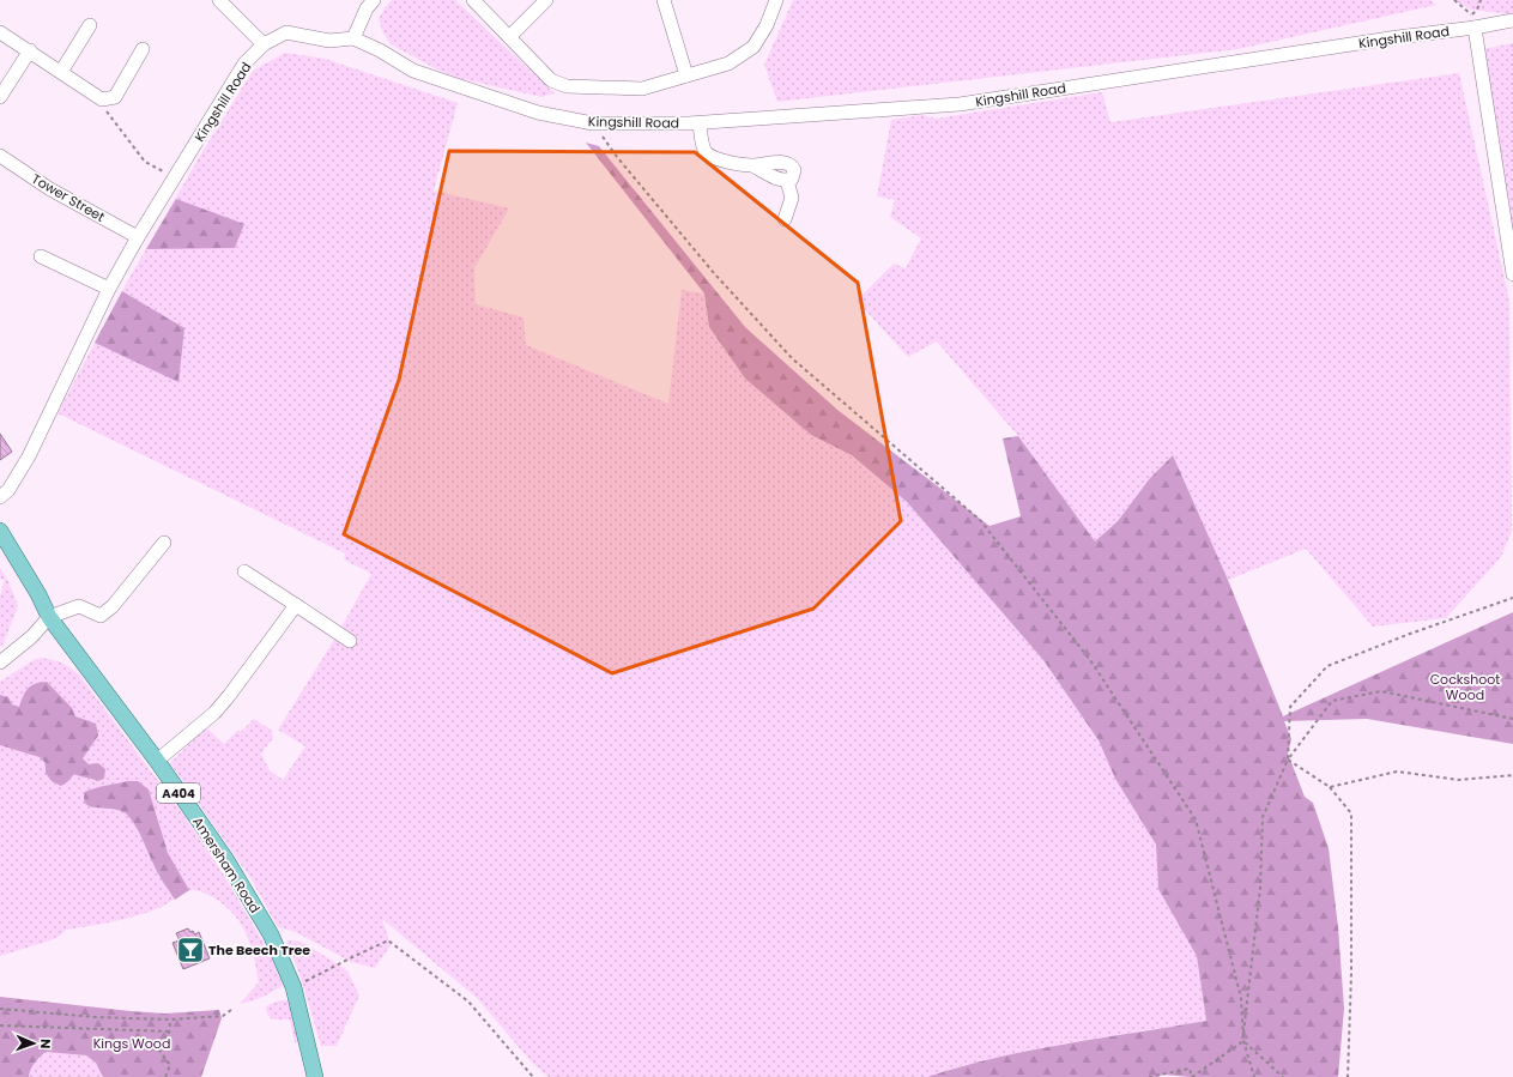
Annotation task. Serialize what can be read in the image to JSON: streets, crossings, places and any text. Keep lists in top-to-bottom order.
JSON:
{
  "streets": {
    "main road": ["A404", "Amersham Road"],
    "street": ["Kingshill Road", "Tower Street"]
  },
  "crossings": [
    ["Kingshill Road", "Tower Street"]
  ],
  "parks": ["Cockshoot Wood", "Kings Wood"],
  "places": {
    "bar": ["The Beech Tree"]
  },
  "north": "right"
}
